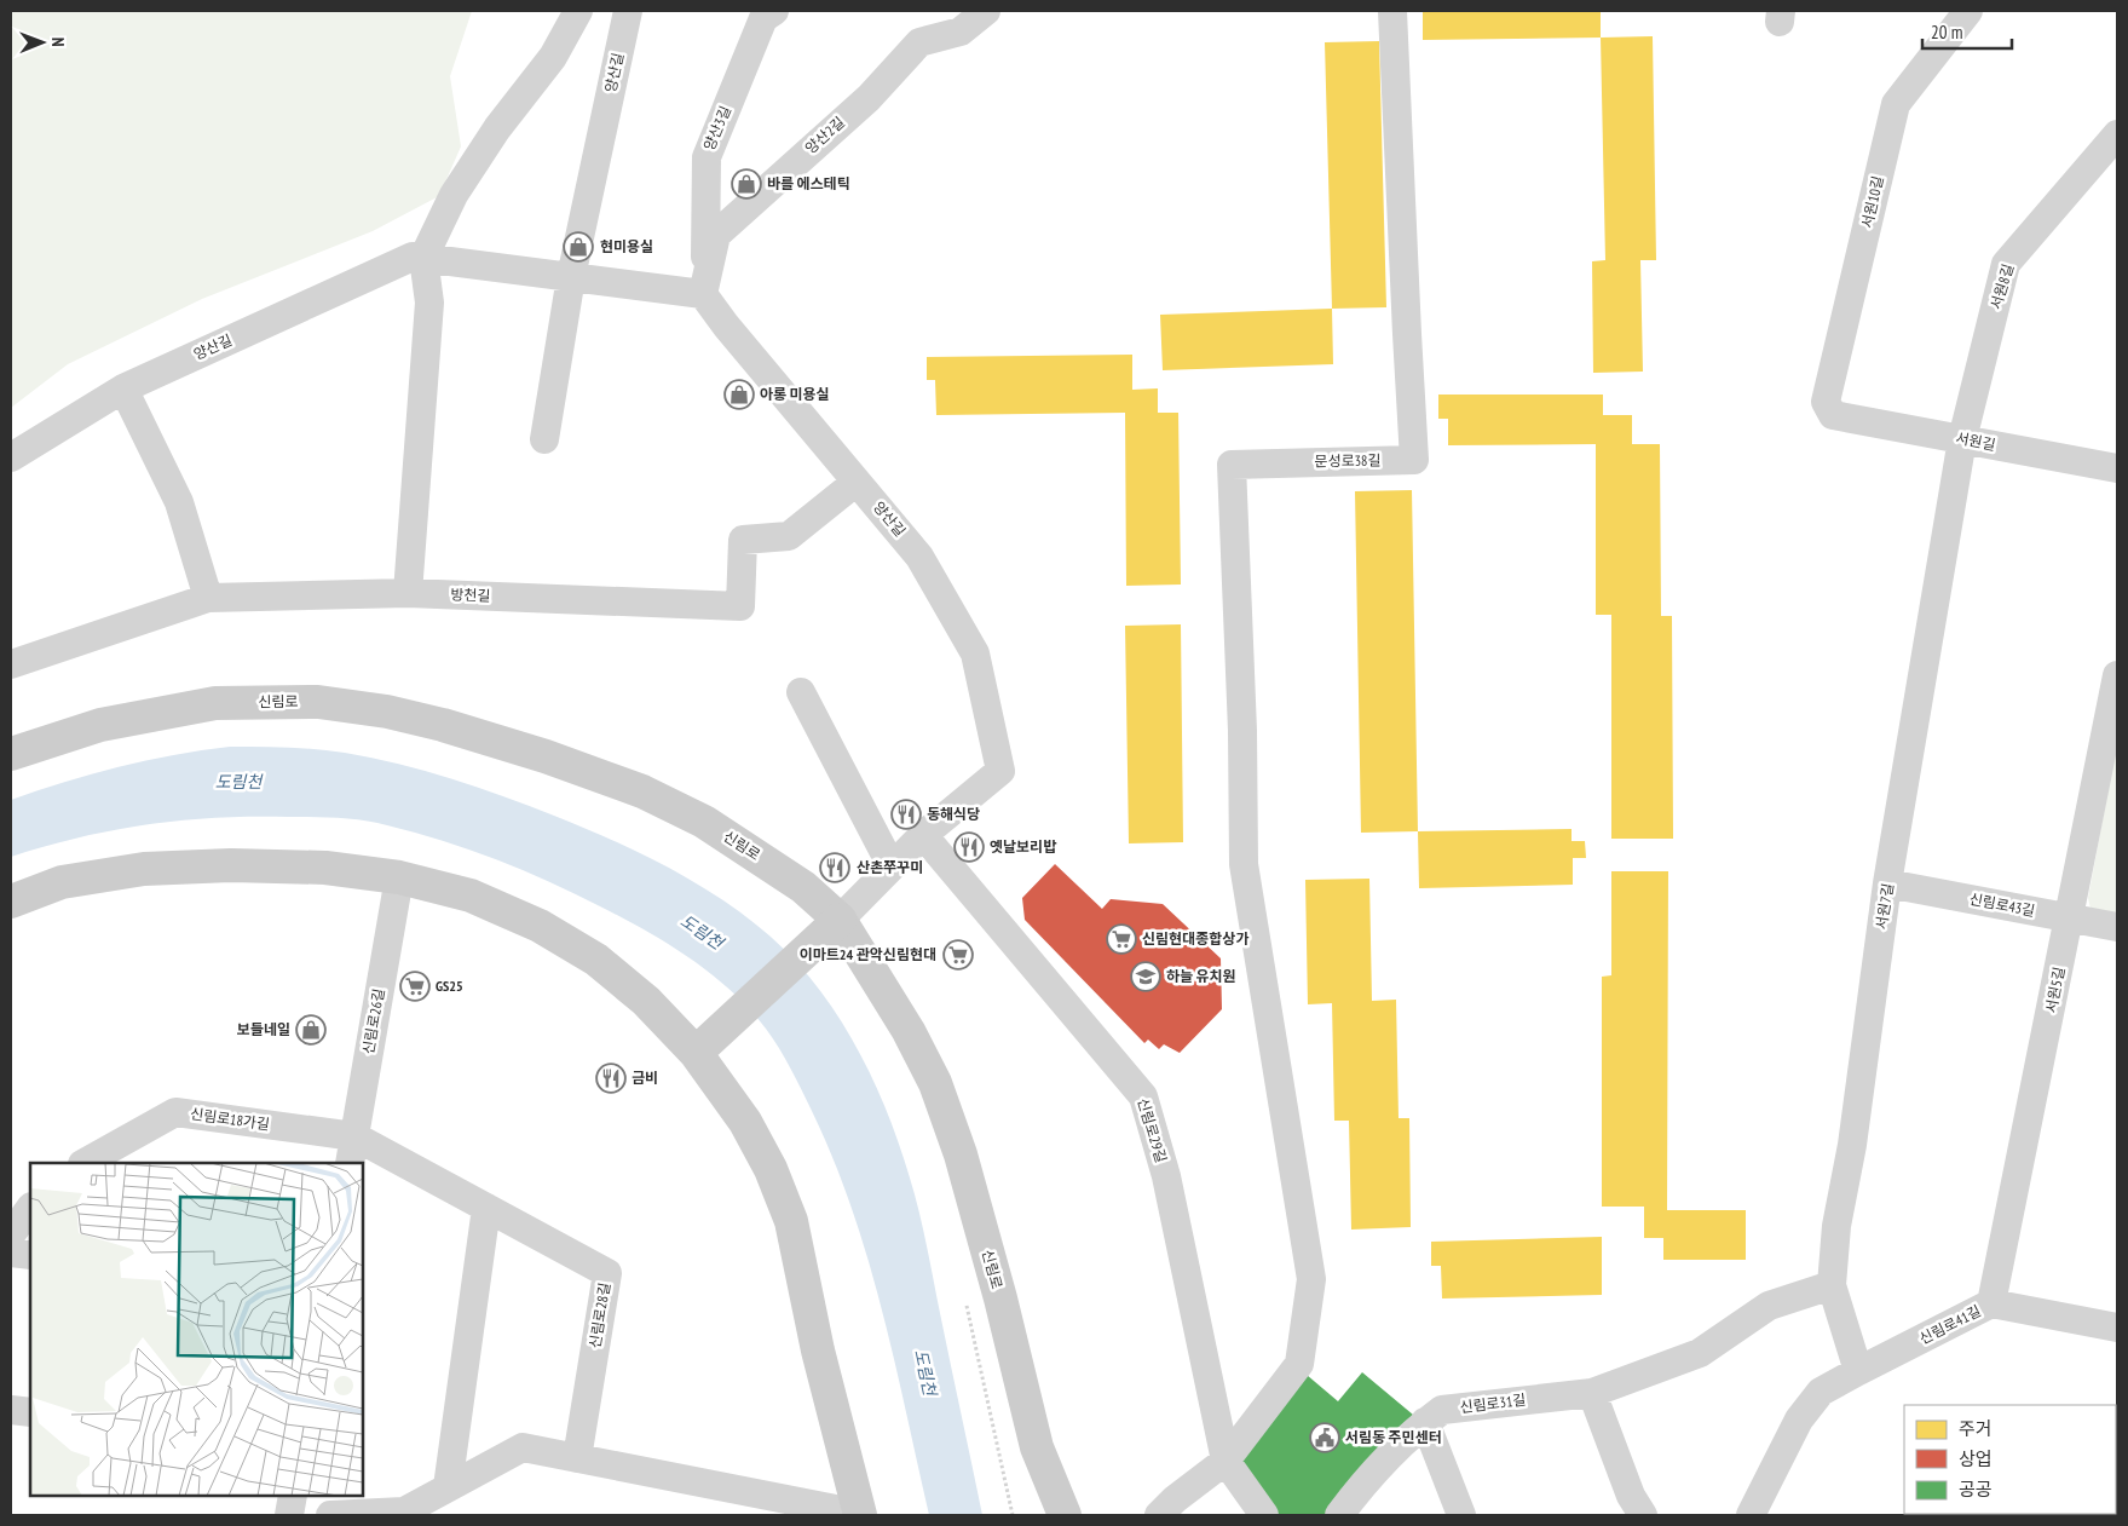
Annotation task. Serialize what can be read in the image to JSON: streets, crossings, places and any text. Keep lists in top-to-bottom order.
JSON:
{
  "streets": {
    "main road": ["신림로"],
    "street": [
      "양산길",
      "양산3길",
      "양산2길",
      "서원10길",
      "서원8길",
      "서원길",
      "문성로38길",
      "방천길",
      "신림로43길",
      "서원7길",
      "서원5길",
      "신림로26길",
      "신림로18가길",
      "신림로29길",
      "신림로28길",
      "신림로41길",
      "신림로31길"
    ]
  },
  "crossings": [
    ["양산길", "양산3길"],
    ["양산길", "양산2길"],
    ["양산길", "방천길"],
    ["양산길", "신림로"],
    ["양산길", "신림로29길"],
    ["양산3길", "양산2길"],
    ["서원10길", "서원길"],
    ["서원8길", "서원길"],
    ["서원8길", "서원7길"],
    ["서원길", "서원7길"],
    ["문성로38길", "신림로29길"],
    ["신림로43길", "서원7길"],
    ["신림로43길", "서원5길"],
    ["서원7길", "신림로41길"],
    ["서원7길", "신림로31길"],
    ["서원5길", "신림로41길"],
    ["신림로26길", "신림로18가길"],
    ["신림로26길", "신림로28길"],
    ["신림로18가길", "신림로28길"]
  ],
  "water": ["도림천"],
  "places": {
    "shop": [
      "바를 에스테틱",
      "현미용실",
      "아롱 미용실",
      "보들네일"
    ],
    "restaurant": [
      "동해식당",
      "옛날보리밥",
      "산촌쭈꾸미",
      "금비"
    ],
    "supermarket": ["신림현대종합상가", "이마트24 관악신림현대", "GS25"],
    "school or university": ["하늘 유치원"],
    "public building": ["서림동 주민센터"]
  },
  "legend": ["주거", "상업", "공공"],
  "scale_bar": "20 m",
  "north": "right"
}
